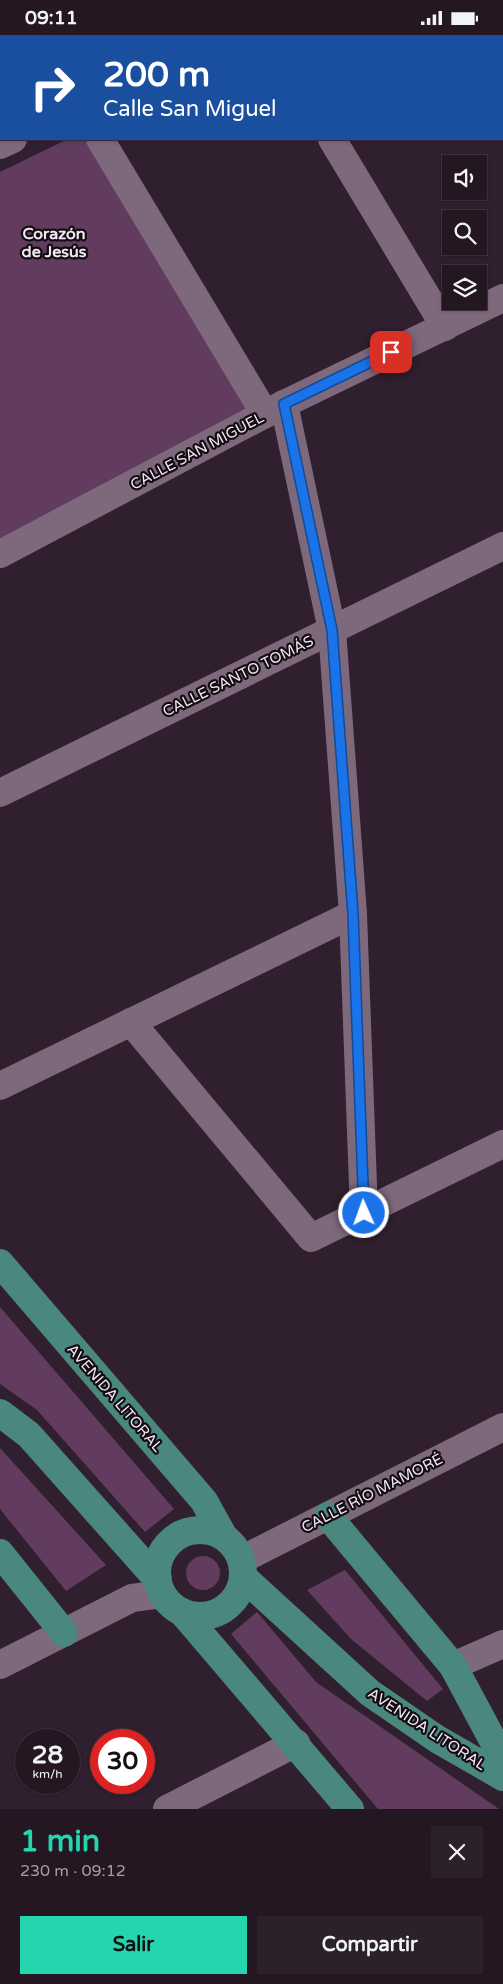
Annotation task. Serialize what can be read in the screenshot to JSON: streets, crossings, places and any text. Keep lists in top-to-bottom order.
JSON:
{
  "streets": {
    "main road": ["AVENIDA LITORAL"],
    "street": ["CALLE SAN MIGUEL", "CALLE SANTO TOMÁS", "CALLE RÍO MAMORÉ"]
  },
  "crossings": [
    ["AVENIDA LITORAL", "CALLE RÍO MAMORÉ"]
  ],
  "districts": ["Corazón de Jesús"],
  "page": {
    "status": "09:11",
    "turn": ["200 m", "Calle San Miguel"],
    "speed": "28 km/h",
    "limit": "30",
    "heading": ["1 min", "230 m · 09:12"],
    "buttons": ["Salir", "Compartir"]
  }
}
